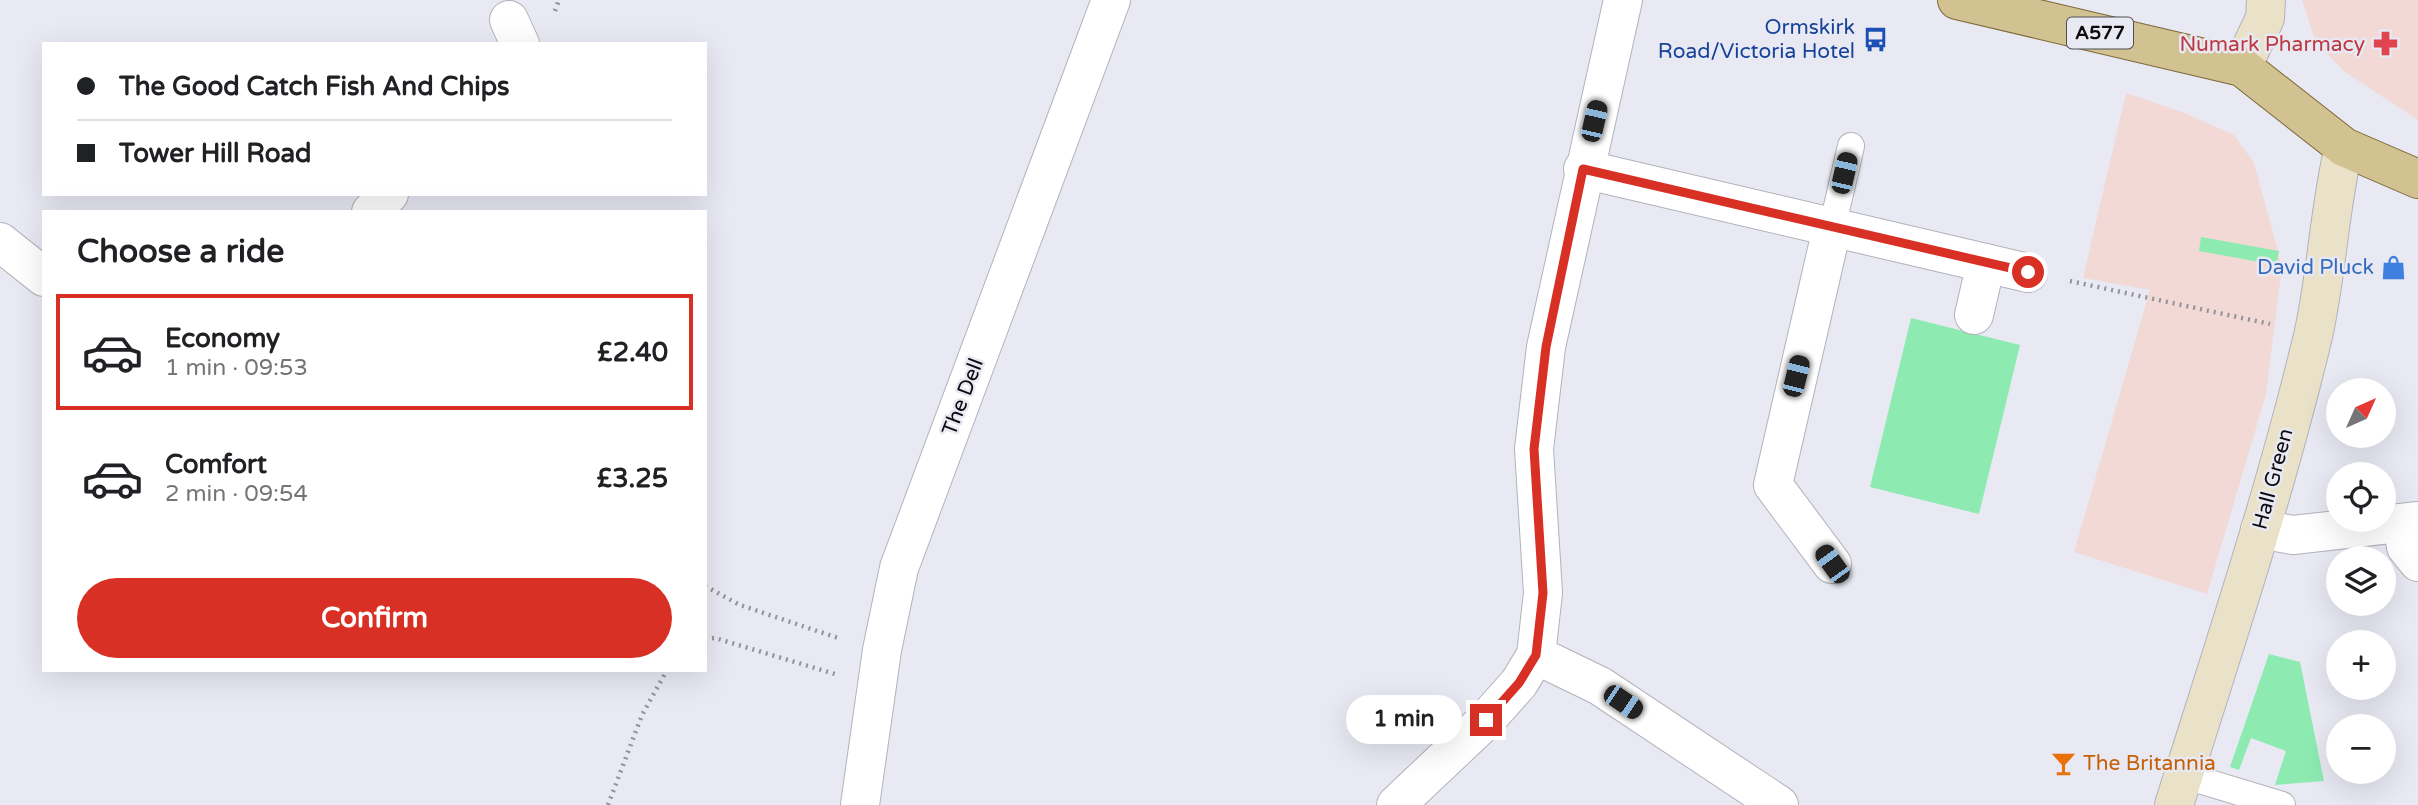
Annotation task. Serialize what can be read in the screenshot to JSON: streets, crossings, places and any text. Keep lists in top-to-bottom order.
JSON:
{
  "streets": {
    "main road": ["A577"],
    "street": ["The Dell", "Hall Green"]
  },
  "crossings": [
    ["A577", "Hall Green"]
  ],
  "places": {
    "bus stop": ["Ormskirk Road/Victoria Hotel"],
    "pharmacy": ["Numark Pharmacy"],
    "shop": ["David Pluck"],
    "bar": ["The Britannia"]
  },
  "north": "top right",
  "page": {
    "banner": ["The Good Catch Fish And Chips", "Tower Hill Road"],
    "heading": "Choose a ride",
    "list": [
      {
        "name": "Economy",
        "note": "1 min · 09:53",
        "value": "£2.40"
      },
      {
        "name": "Comfort",
        "note": "2 min · 09:54",
        "value": "£3.25"
      }
    ],
    "map_buttons": ["+", "−"],
    "buttons": "Confirm",
    "bubble": "1 min"
  }
}
